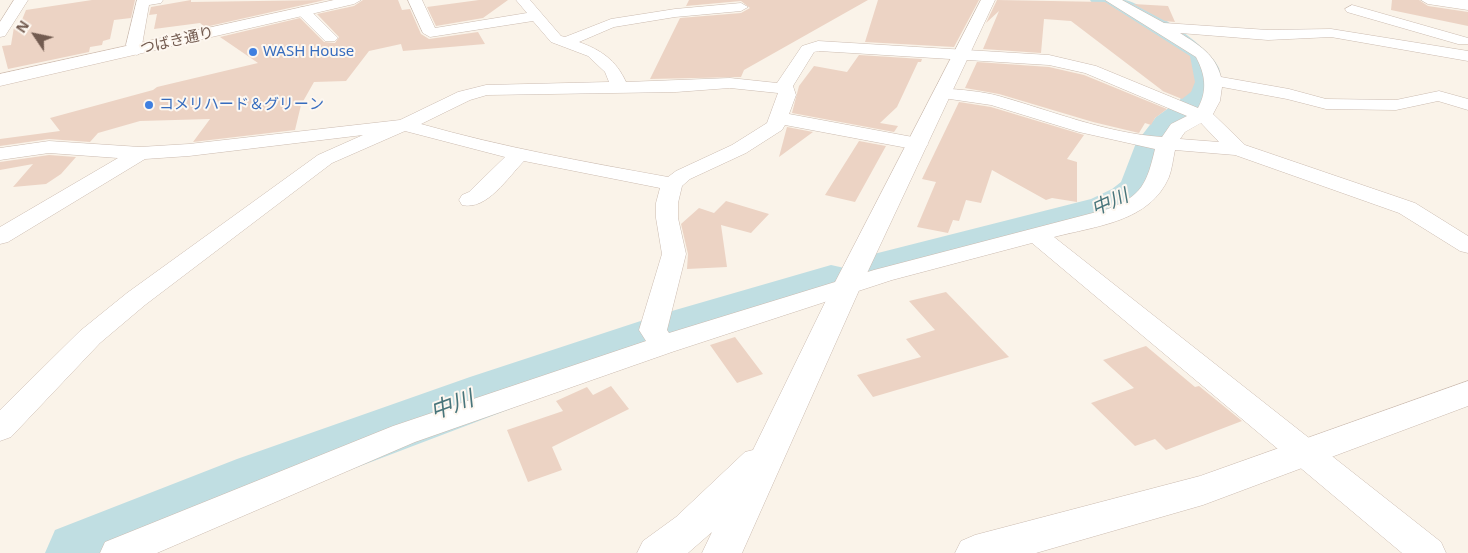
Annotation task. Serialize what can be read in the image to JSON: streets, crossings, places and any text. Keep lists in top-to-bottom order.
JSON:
{
  "streets": {
    "street": ["つばき通り"]
  },
  "water": ["中川"],
  "places": ["WASH House", "コメリハード＆グリーン"],
  "north": "top left"
}
